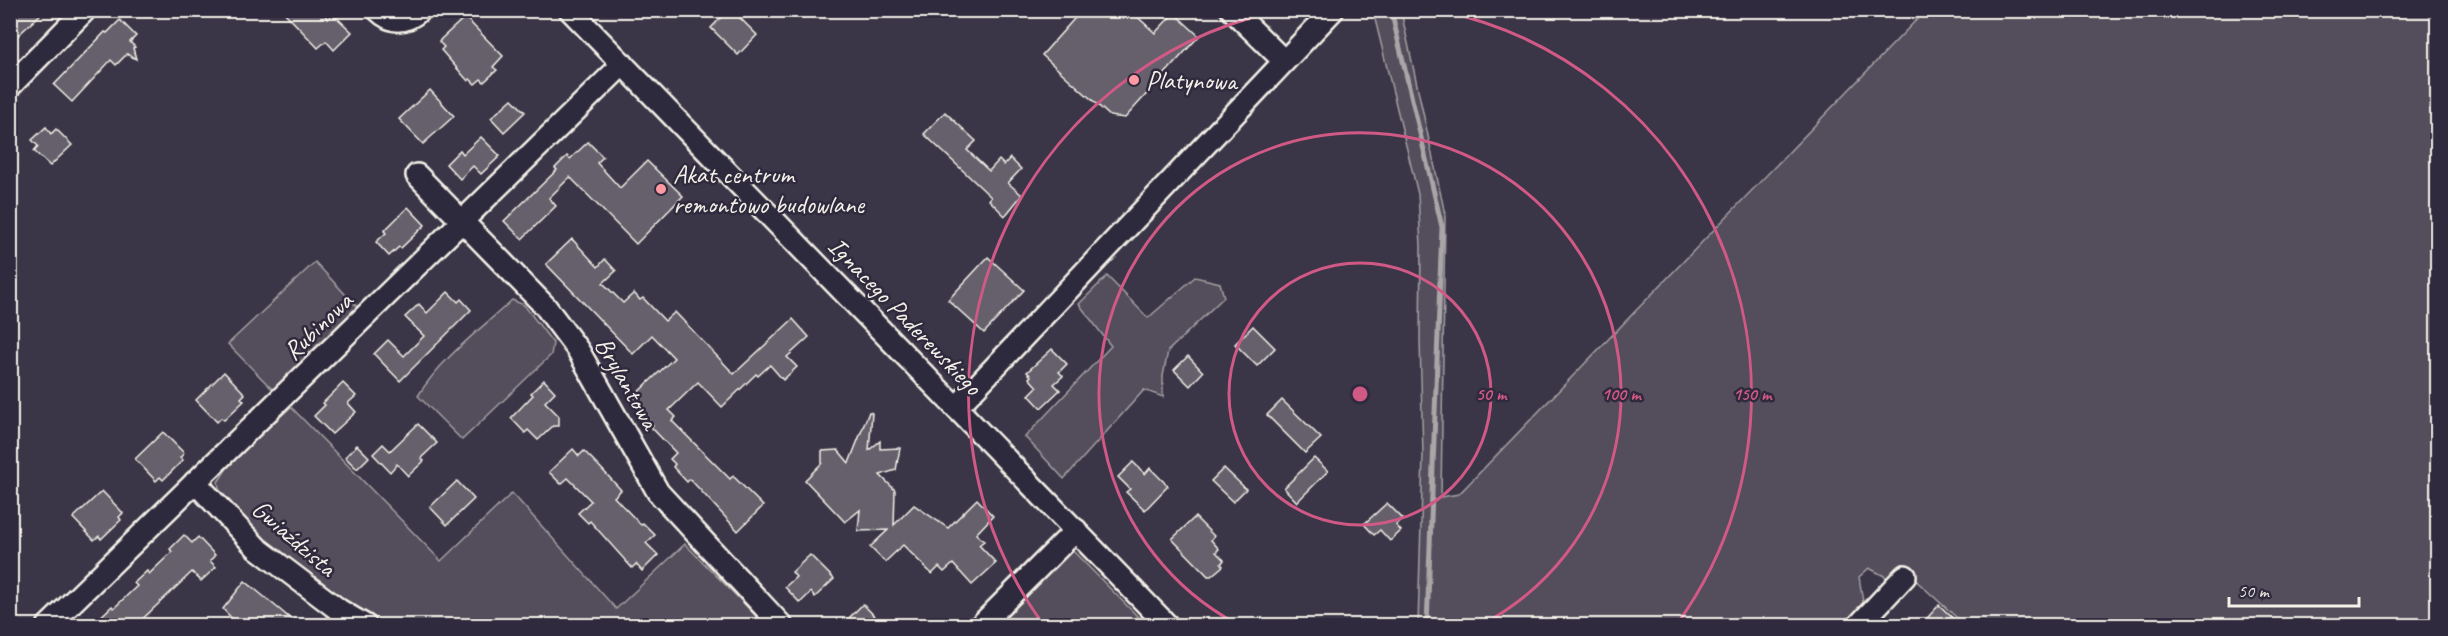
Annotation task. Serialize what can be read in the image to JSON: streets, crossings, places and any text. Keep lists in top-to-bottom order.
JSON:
{
  "streets": {
    "street": [
      "Ignacego Paderewskiego",
      "Rubinowa",
      "Brylantowa",
      "Gwiaździsta"
    ]
  },
  "crossings": [
    ["Ignacego Paderewskiego", "Rubinowa"],
    ["Rubinowa", "Brylantowa"],
    ["Rubinowa", "Gwiaździsta"]
  ],
  "places": ["Platynowa", "Akat centrum remontowo budowlane"],
  "scale_bar": "50 m",
  "rings": ["50 m", "100 m", "150 m"]
}
